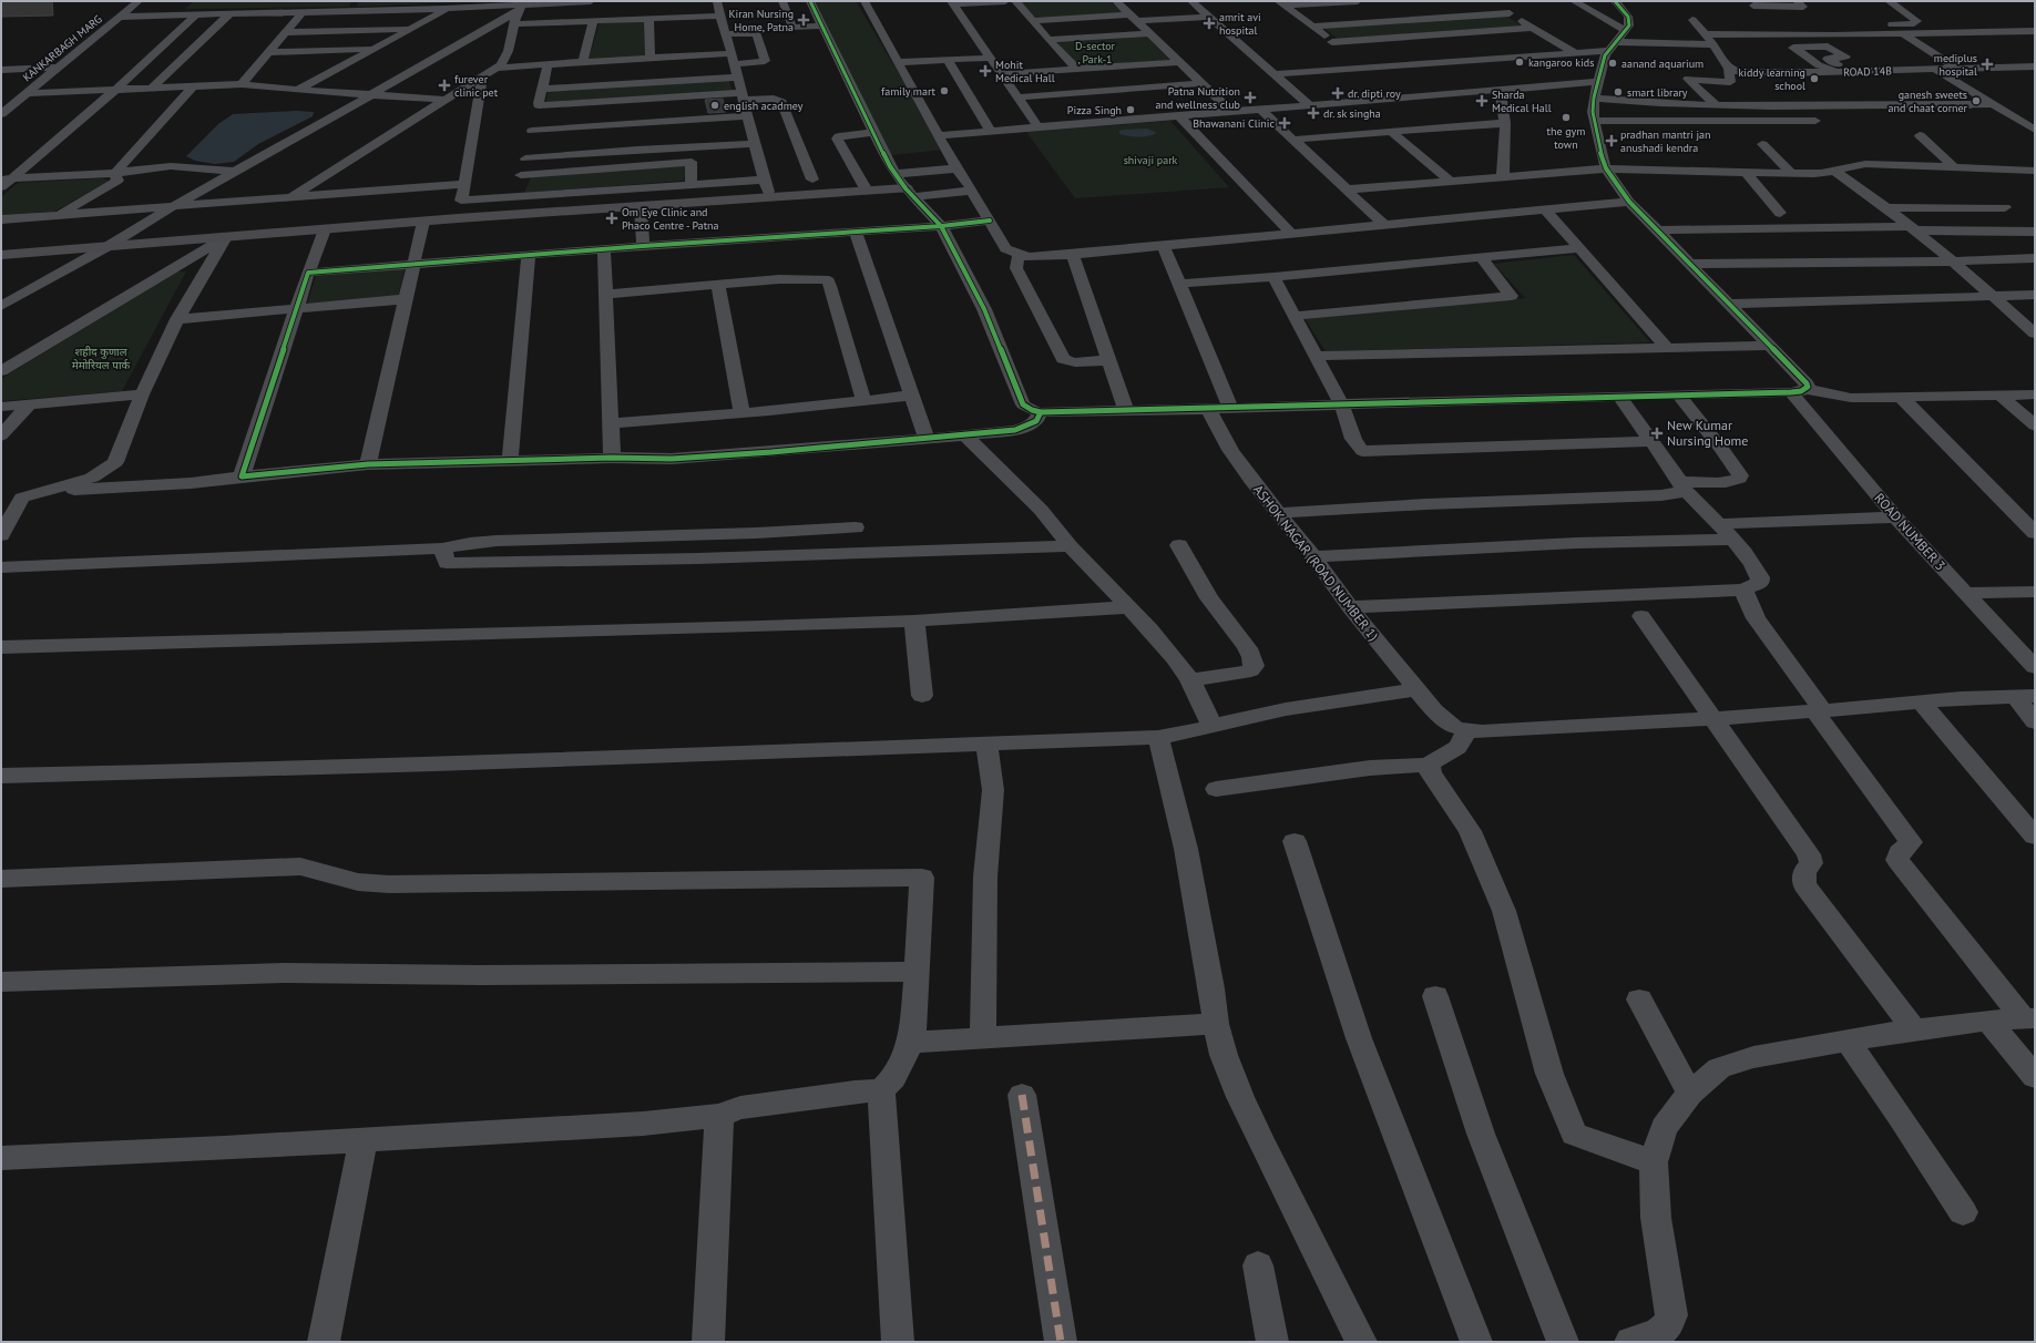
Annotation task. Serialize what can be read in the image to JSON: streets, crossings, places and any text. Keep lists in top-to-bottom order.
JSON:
{
  "streets": {
    "street": [
      "KANKARBAGH MARG",
      "ROAD 14B",
      "ROAD NUMBER 3",
      "ASHOK NAGAR (ROAD NUMBER 1)"
    ]
  },
  "parks": ["D-sector , Park-1", "shivaji park", "शहीद कुणाल मेमोरियल पार्क"],
  "places": {
    "health": [
      "Kiran Nursing Home, Patna",
      "amrit avi hospital",
      "mediplus hospital",
      "Mohit Medical Hall",
      "furever clinic pet",
      "dr. dipti roy",
      "Patna Nutrition and wellness club",
      "Sharda Medical Hall",
      "dr. sk singha",
      "Bhawanani Clinic",
      "pradhan mantri jan anushadi kendra",
      "Om Eye Clinic and Phaco Centre - Patna",
      "New Kumar Nursing Home"
    ],
    "other": [
      "kangaroo kids",
      "aanand aquarium",
      "kiddy learning school",
      "family mart",
      "smart library",
      "ganesh sweets and chaat corner",
      "english acadmey",
      "Pizza Singh",
      "the gym town"
    ]
  }
}
